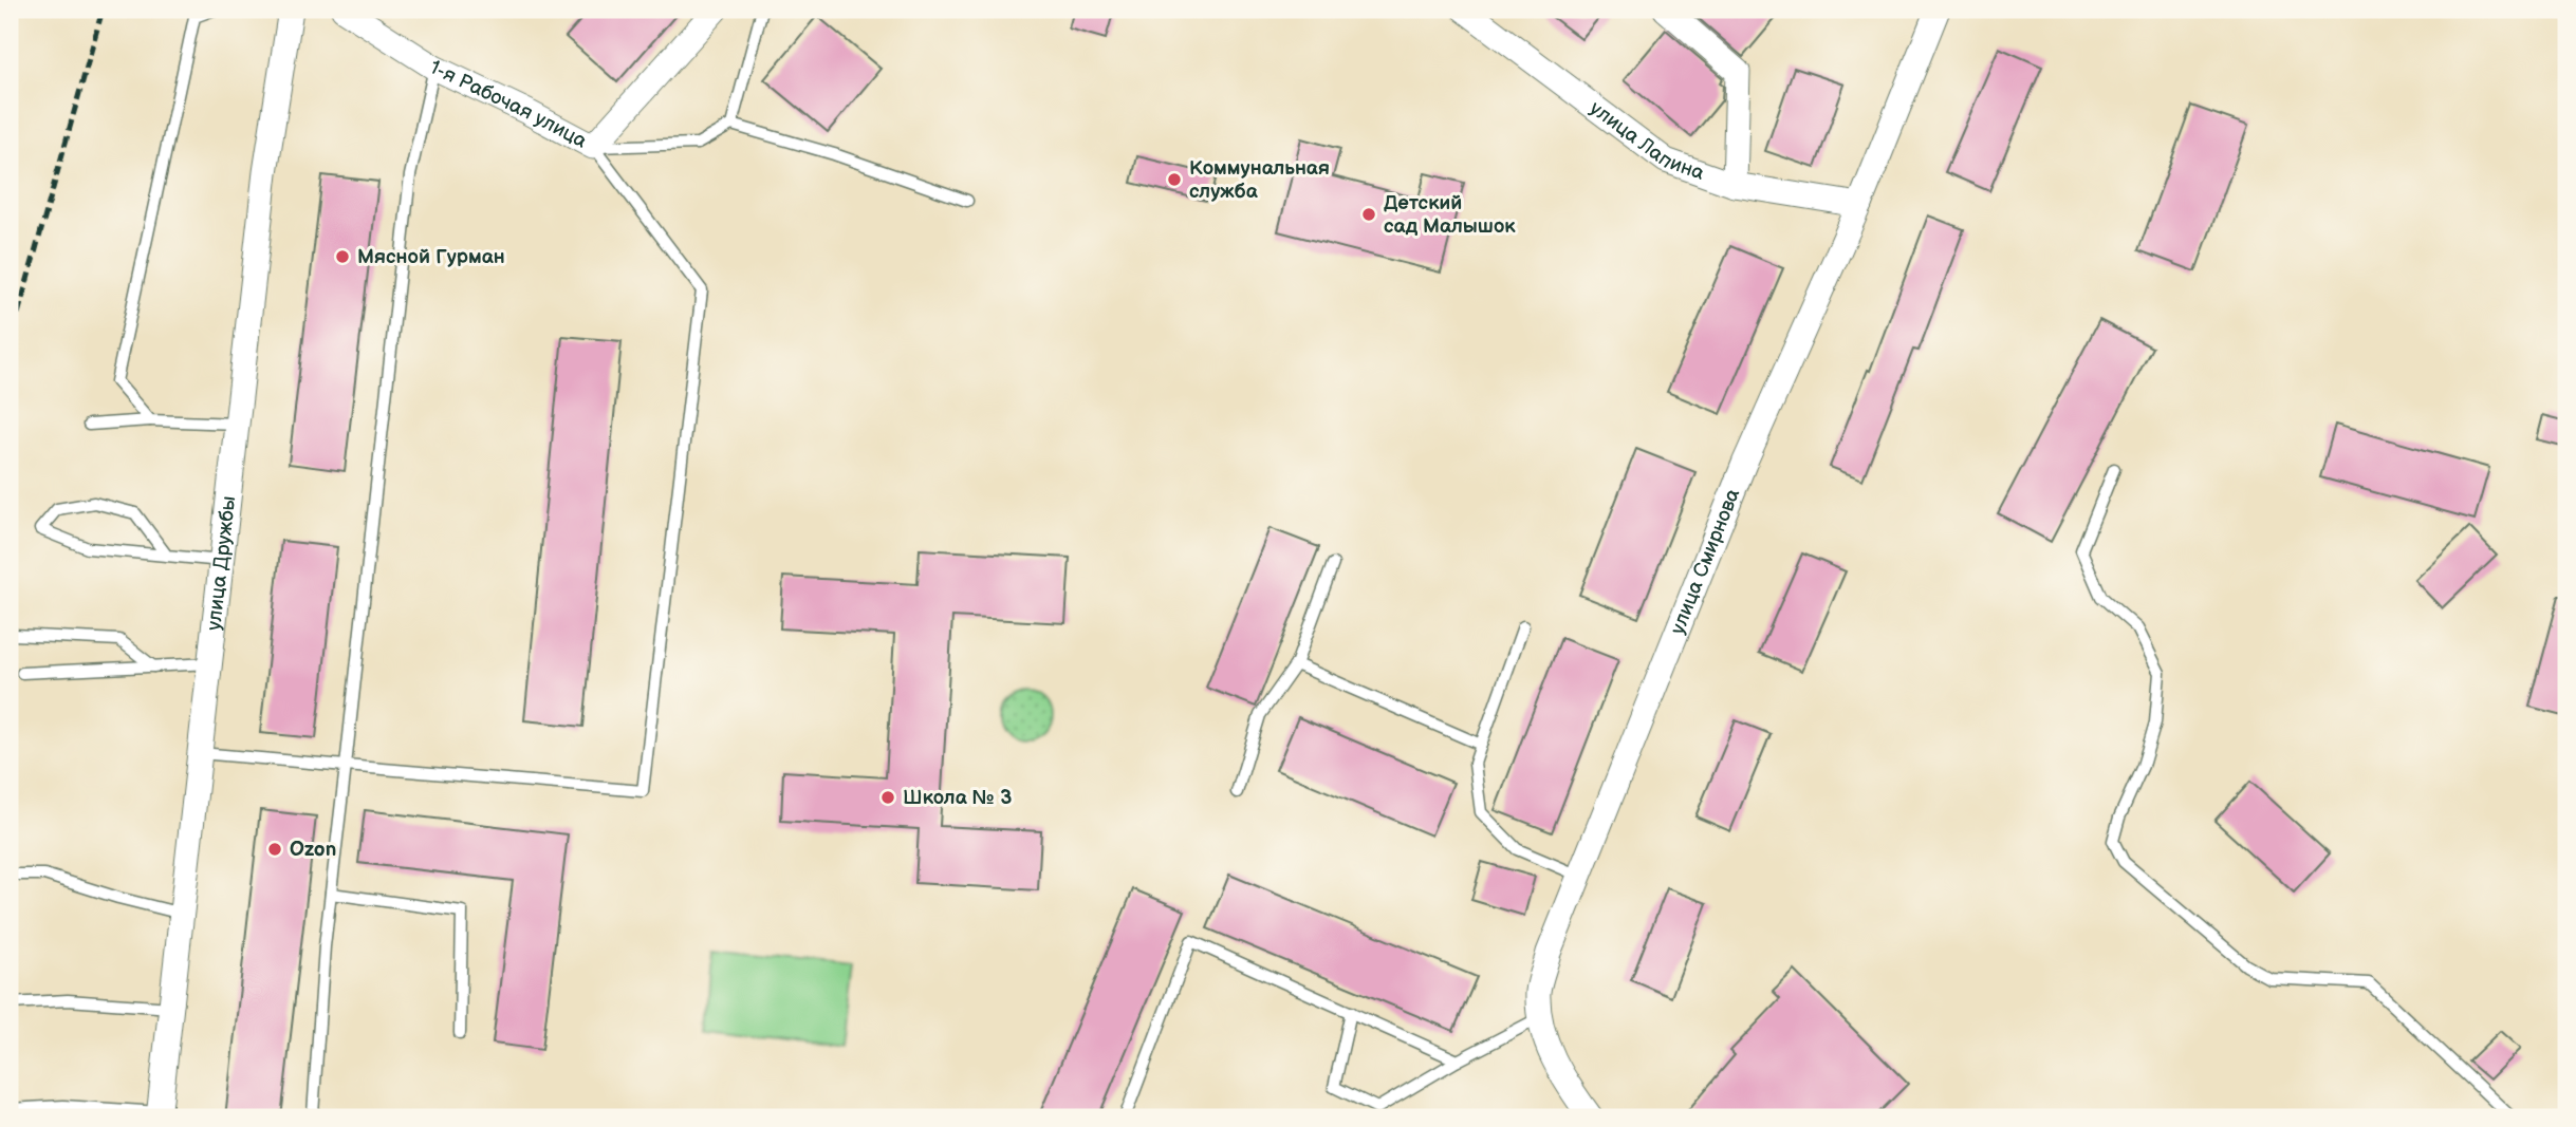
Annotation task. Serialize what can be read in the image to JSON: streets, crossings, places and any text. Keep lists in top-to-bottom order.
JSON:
{
  "streets": {
    "street": [
      "1-я Рабочая улица",
      "улица Лапина",
      "улица Дружбы",
      "улица Смирнова"
    ]
  },
  "crossings": [
    ["улица Лапина", "улица Смирнова"]
  ],
  "places": [
    "Коммунальная служба",
    "Детский сад Малышок",
    "Мясной Гурман",
    "Школа № 3",
    "Ozon"
  ]
}
